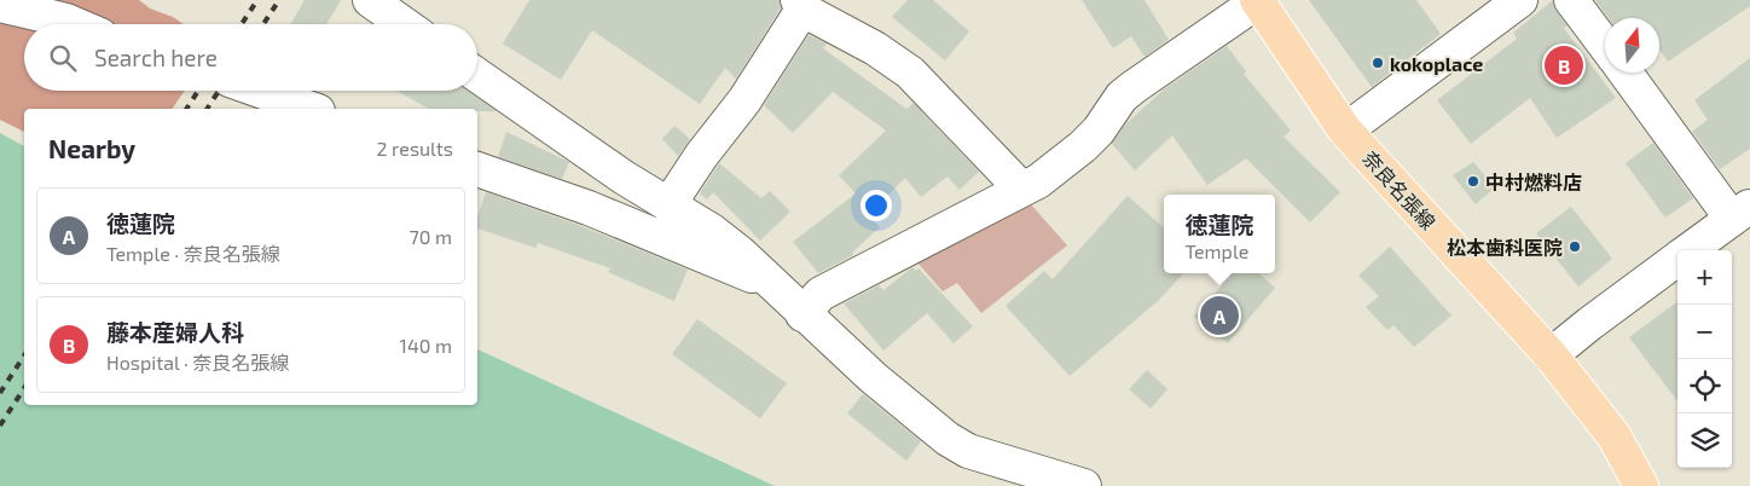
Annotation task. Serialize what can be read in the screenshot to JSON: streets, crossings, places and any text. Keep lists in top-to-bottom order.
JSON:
{
  "streets": {
    "main road": ["奈良名張線"]
  },
  "places": ["kokoplace", "中村燃料店", "松本歯科医院"],
  "north": "top",
  "page": {
    "search": "Search here",
    "pins": ["B", "A"],
    "heading": ["Nearby", "2 results"],
    "list": [
      {
        "mark": "A",
        "name": "徳蓮院",
        "note": "Temple · 奈良名張線",
        "value": "70 m"
      },
      {
        "mark": "B",
        "name": "藤本産婦人科",
        "note": "Hospital · 奈良名張線",
        "value": "140 m"
      }
    ],
    "popup": ["徳蓮院", "Temple"],
    "map_buttons": ["+", "−"]
  }
}
